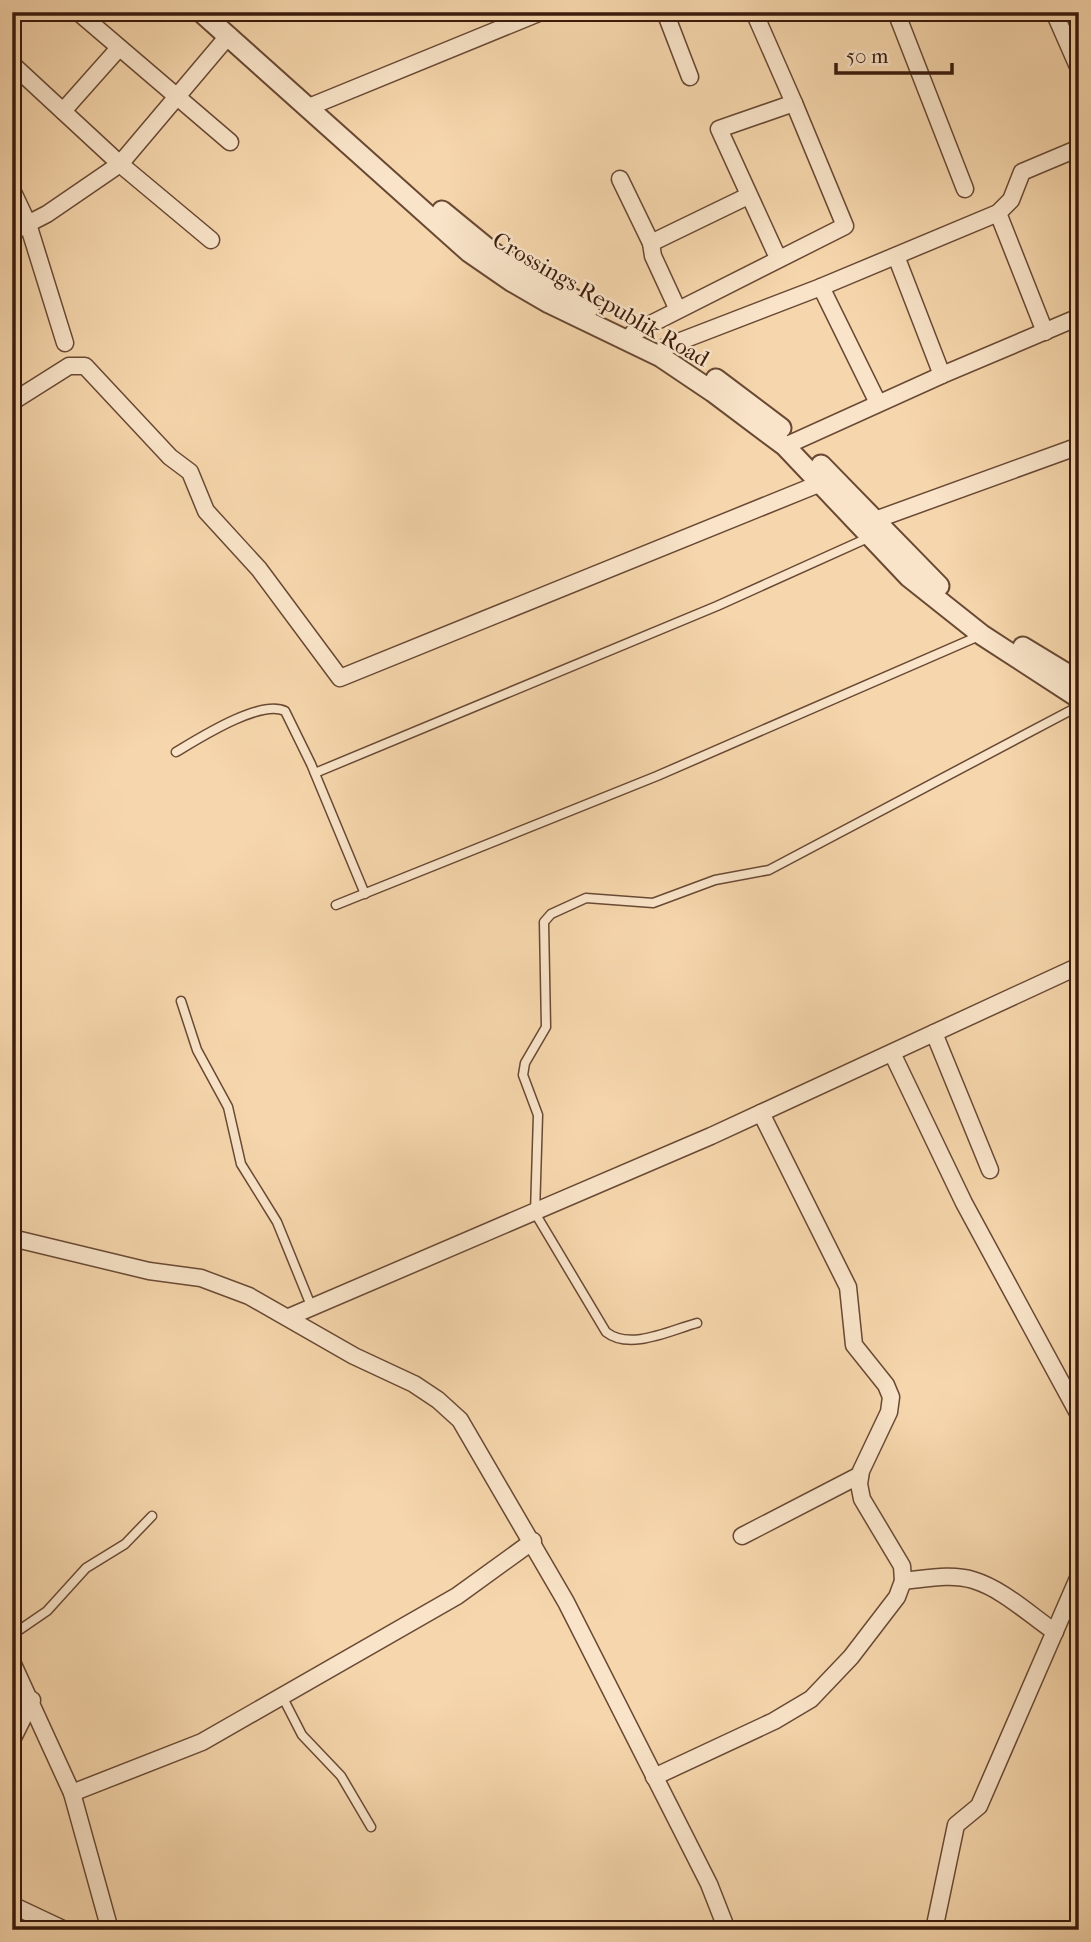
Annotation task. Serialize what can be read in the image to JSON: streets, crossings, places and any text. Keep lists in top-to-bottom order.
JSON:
{
  "streets": {
    "street": ["Crossings Republik Road"]
  },
  "scale_bar": "50 m"
}
